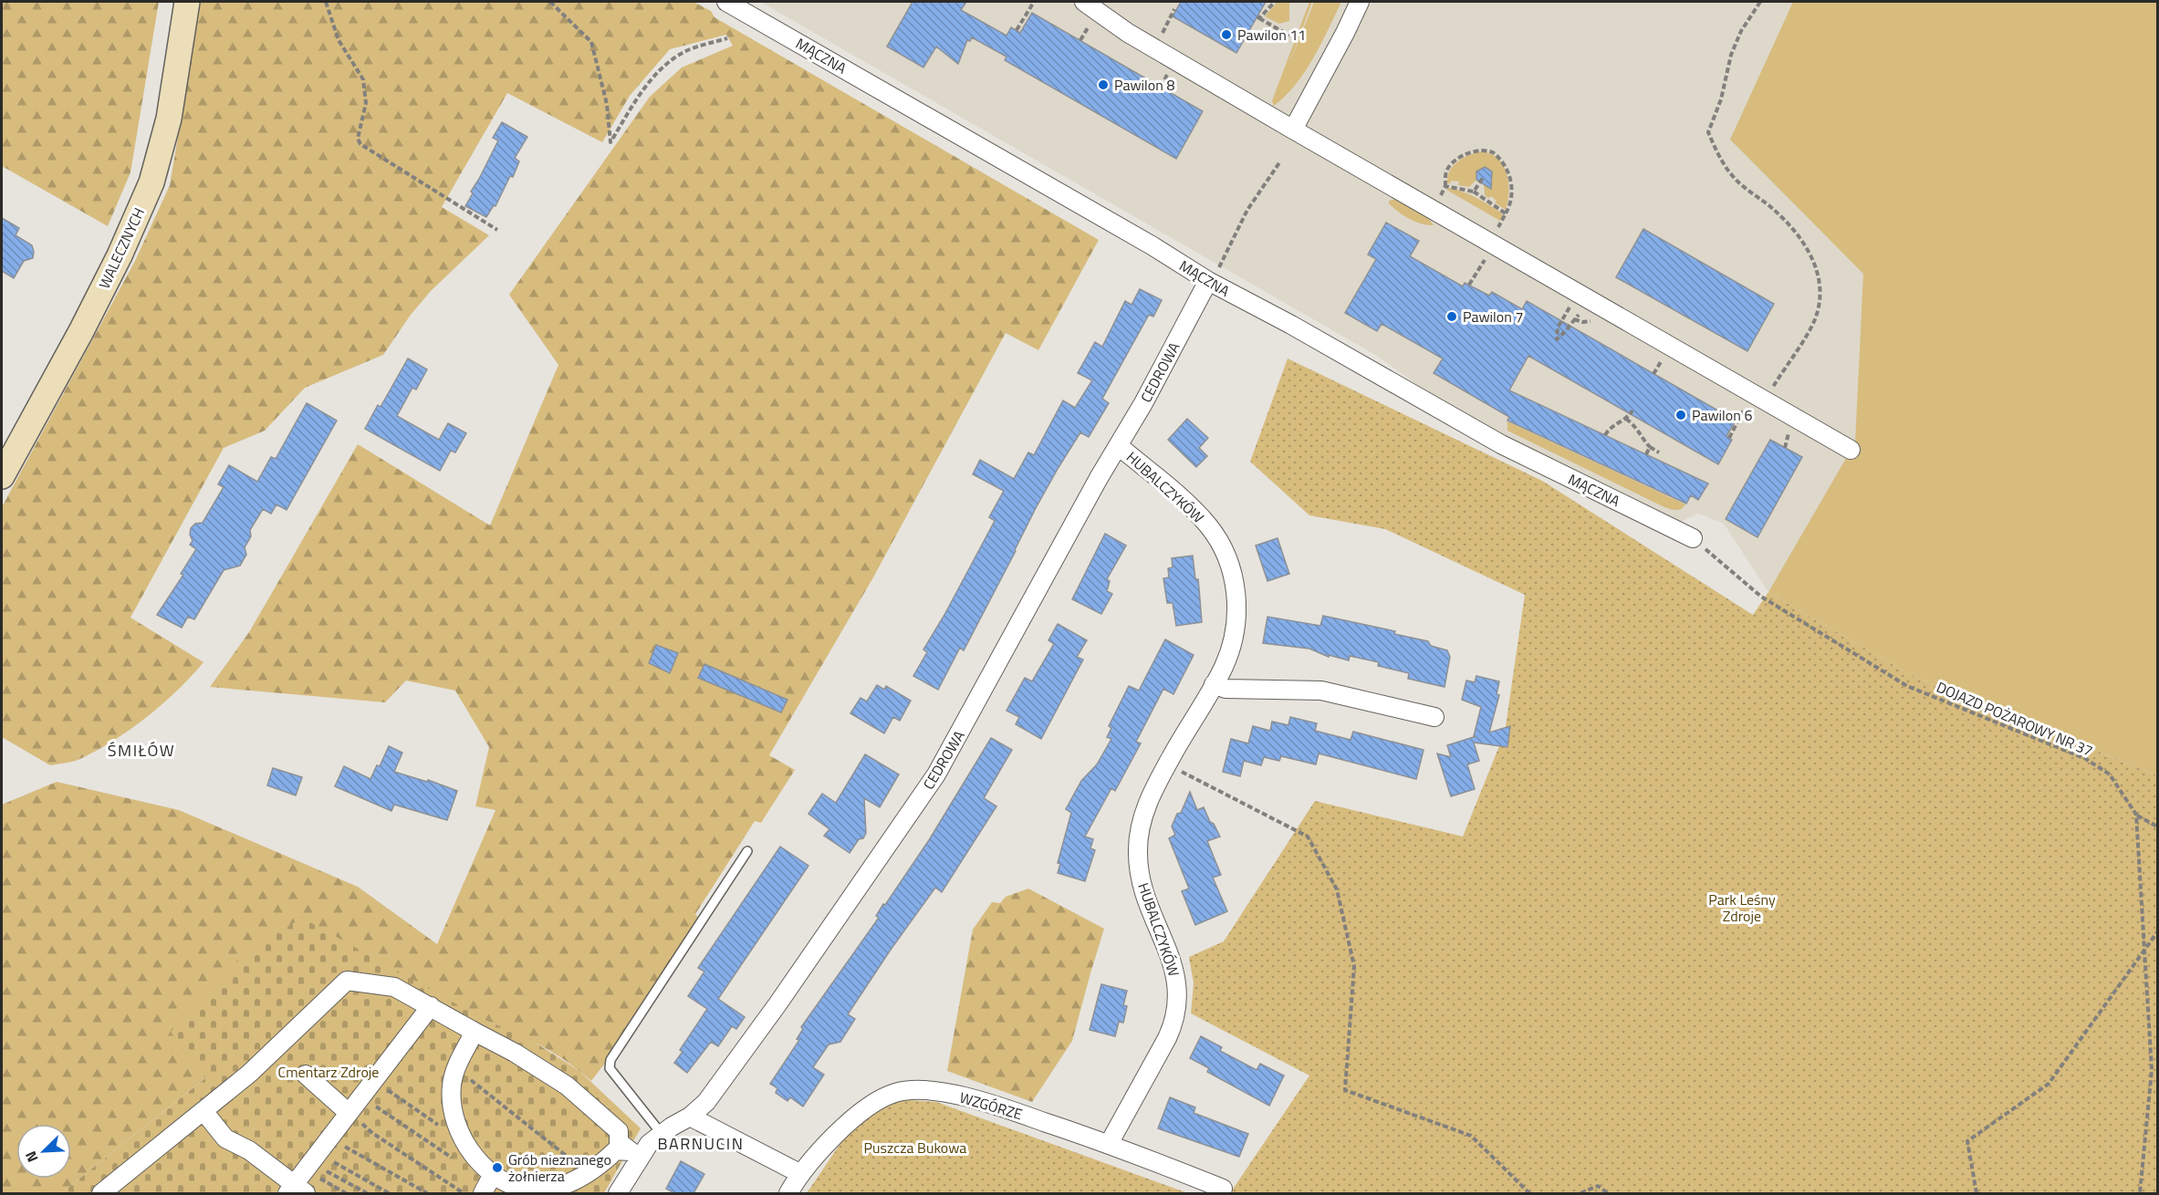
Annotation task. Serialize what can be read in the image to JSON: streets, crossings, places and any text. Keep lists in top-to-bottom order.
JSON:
{
  "streets": {
    "street": [
      "MĄCZNA",
      "WALECZNYCH",
      "CEDROWA",
      "HUBALCZYKÓW",
      "WZGÓRZE"
    ],
    "path": ["DOJAZD POŻAROWY NR 37"]
  },
  "crossings": [
    ["MĄCZNA", "CEDROWA"],
    ["MĄCZNA", "DOJAZD POŻAROWY NR 37"],
    ["CEDROWA", "HUBALCZYKÓW"],
    ["HUBALCZYKÓW", "WZGÓRZE"]
  ],
  "districts": ["ŚMIŁÓW", "BARNUCIN"],
  "parks": ["Park Leśny Zdroje", "Cmentarz Zdroje", "Puszcza Bukowa"],
  "places": [
    "Pawilon 11",
    "Pawilon 8",
    "Pawilon 7",
    "Pawilon 6",
    "Grób nieznanego żołnierza"
  ],
  "north": "bottom left"
}
